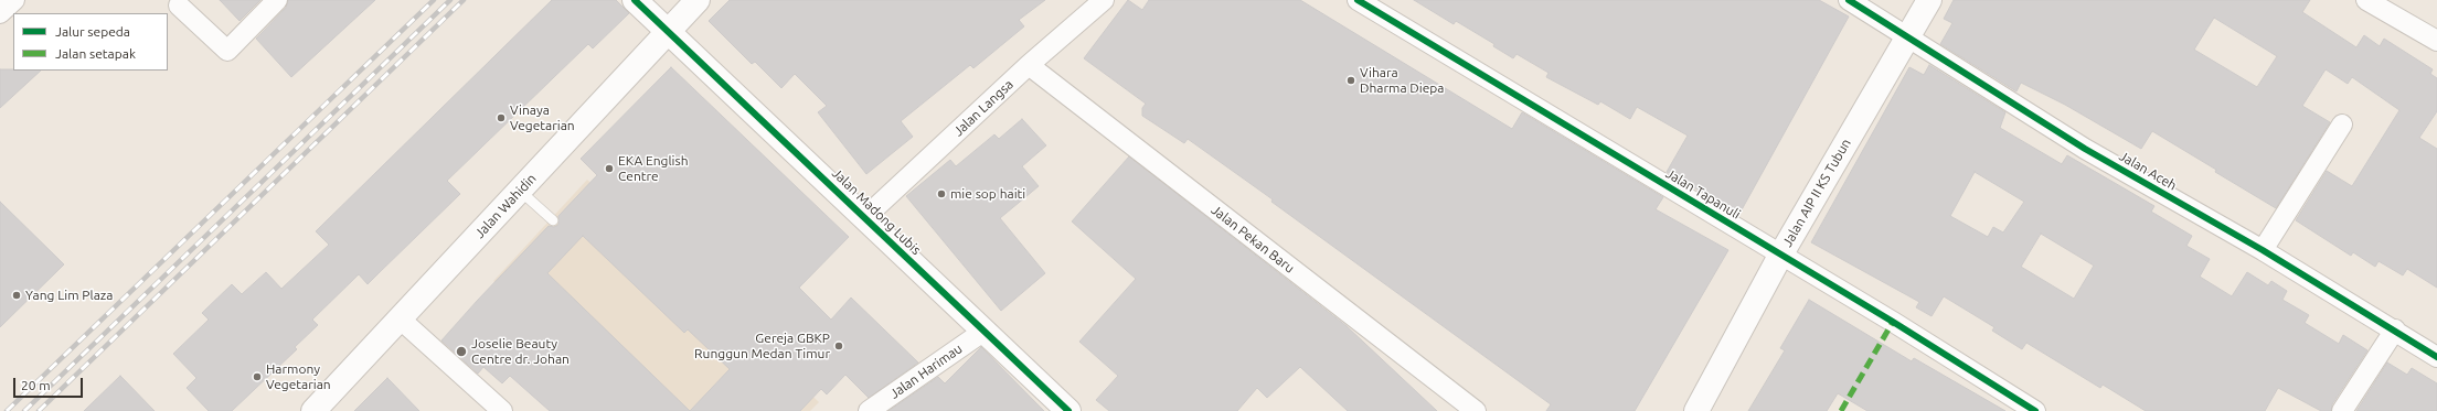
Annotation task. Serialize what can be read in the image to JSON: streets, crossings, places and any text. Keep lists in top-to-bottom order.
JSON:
{
  "streets": {
    "street": [
      "Jalan Langsa",
      "Jalan Aceh",
      "Jalan AIP II KS Tubun",
      "Jalan Tapanuli",
      "Jalan Wahidin",
      "Jalan Madong Lubis",
      "Jalan Pekan Baru",
      "Jalan Harimau"
    ]
  },
  "crossings": [
    ["Jalan Langsa", "Jalan Madong Lubis"],
    ["Jalan Langsa", "Jalan Pekan Baru"],
    ["Jalan Aceh", "Jalan AIP II KS Tubun"],
    ["Jalan AIP II KS Tubun", "Jalan Tapanuli"],
    ["Jalan Wahidin", "Jalan Madong Lubis"],
    ["Jalan Madong Lubis", "Jalan Harimau"]
  ],
  "places": [
    "Vihara Dharma Diepa",
    "Vinaya Vegetarian",
    "EKA English Centre",
    "mie sop haiti",
    "Yang Lim Plaza",
    "Gereja GBKP Runggun Medan Timur",
    "Joselie Beauty Centre dr. Johan",
    "Harmony Vegetarian"
  ],
  "legend": ["Jalur sepeda", "Jalan setapak"],
  "scale_bar": "20 m"
}
